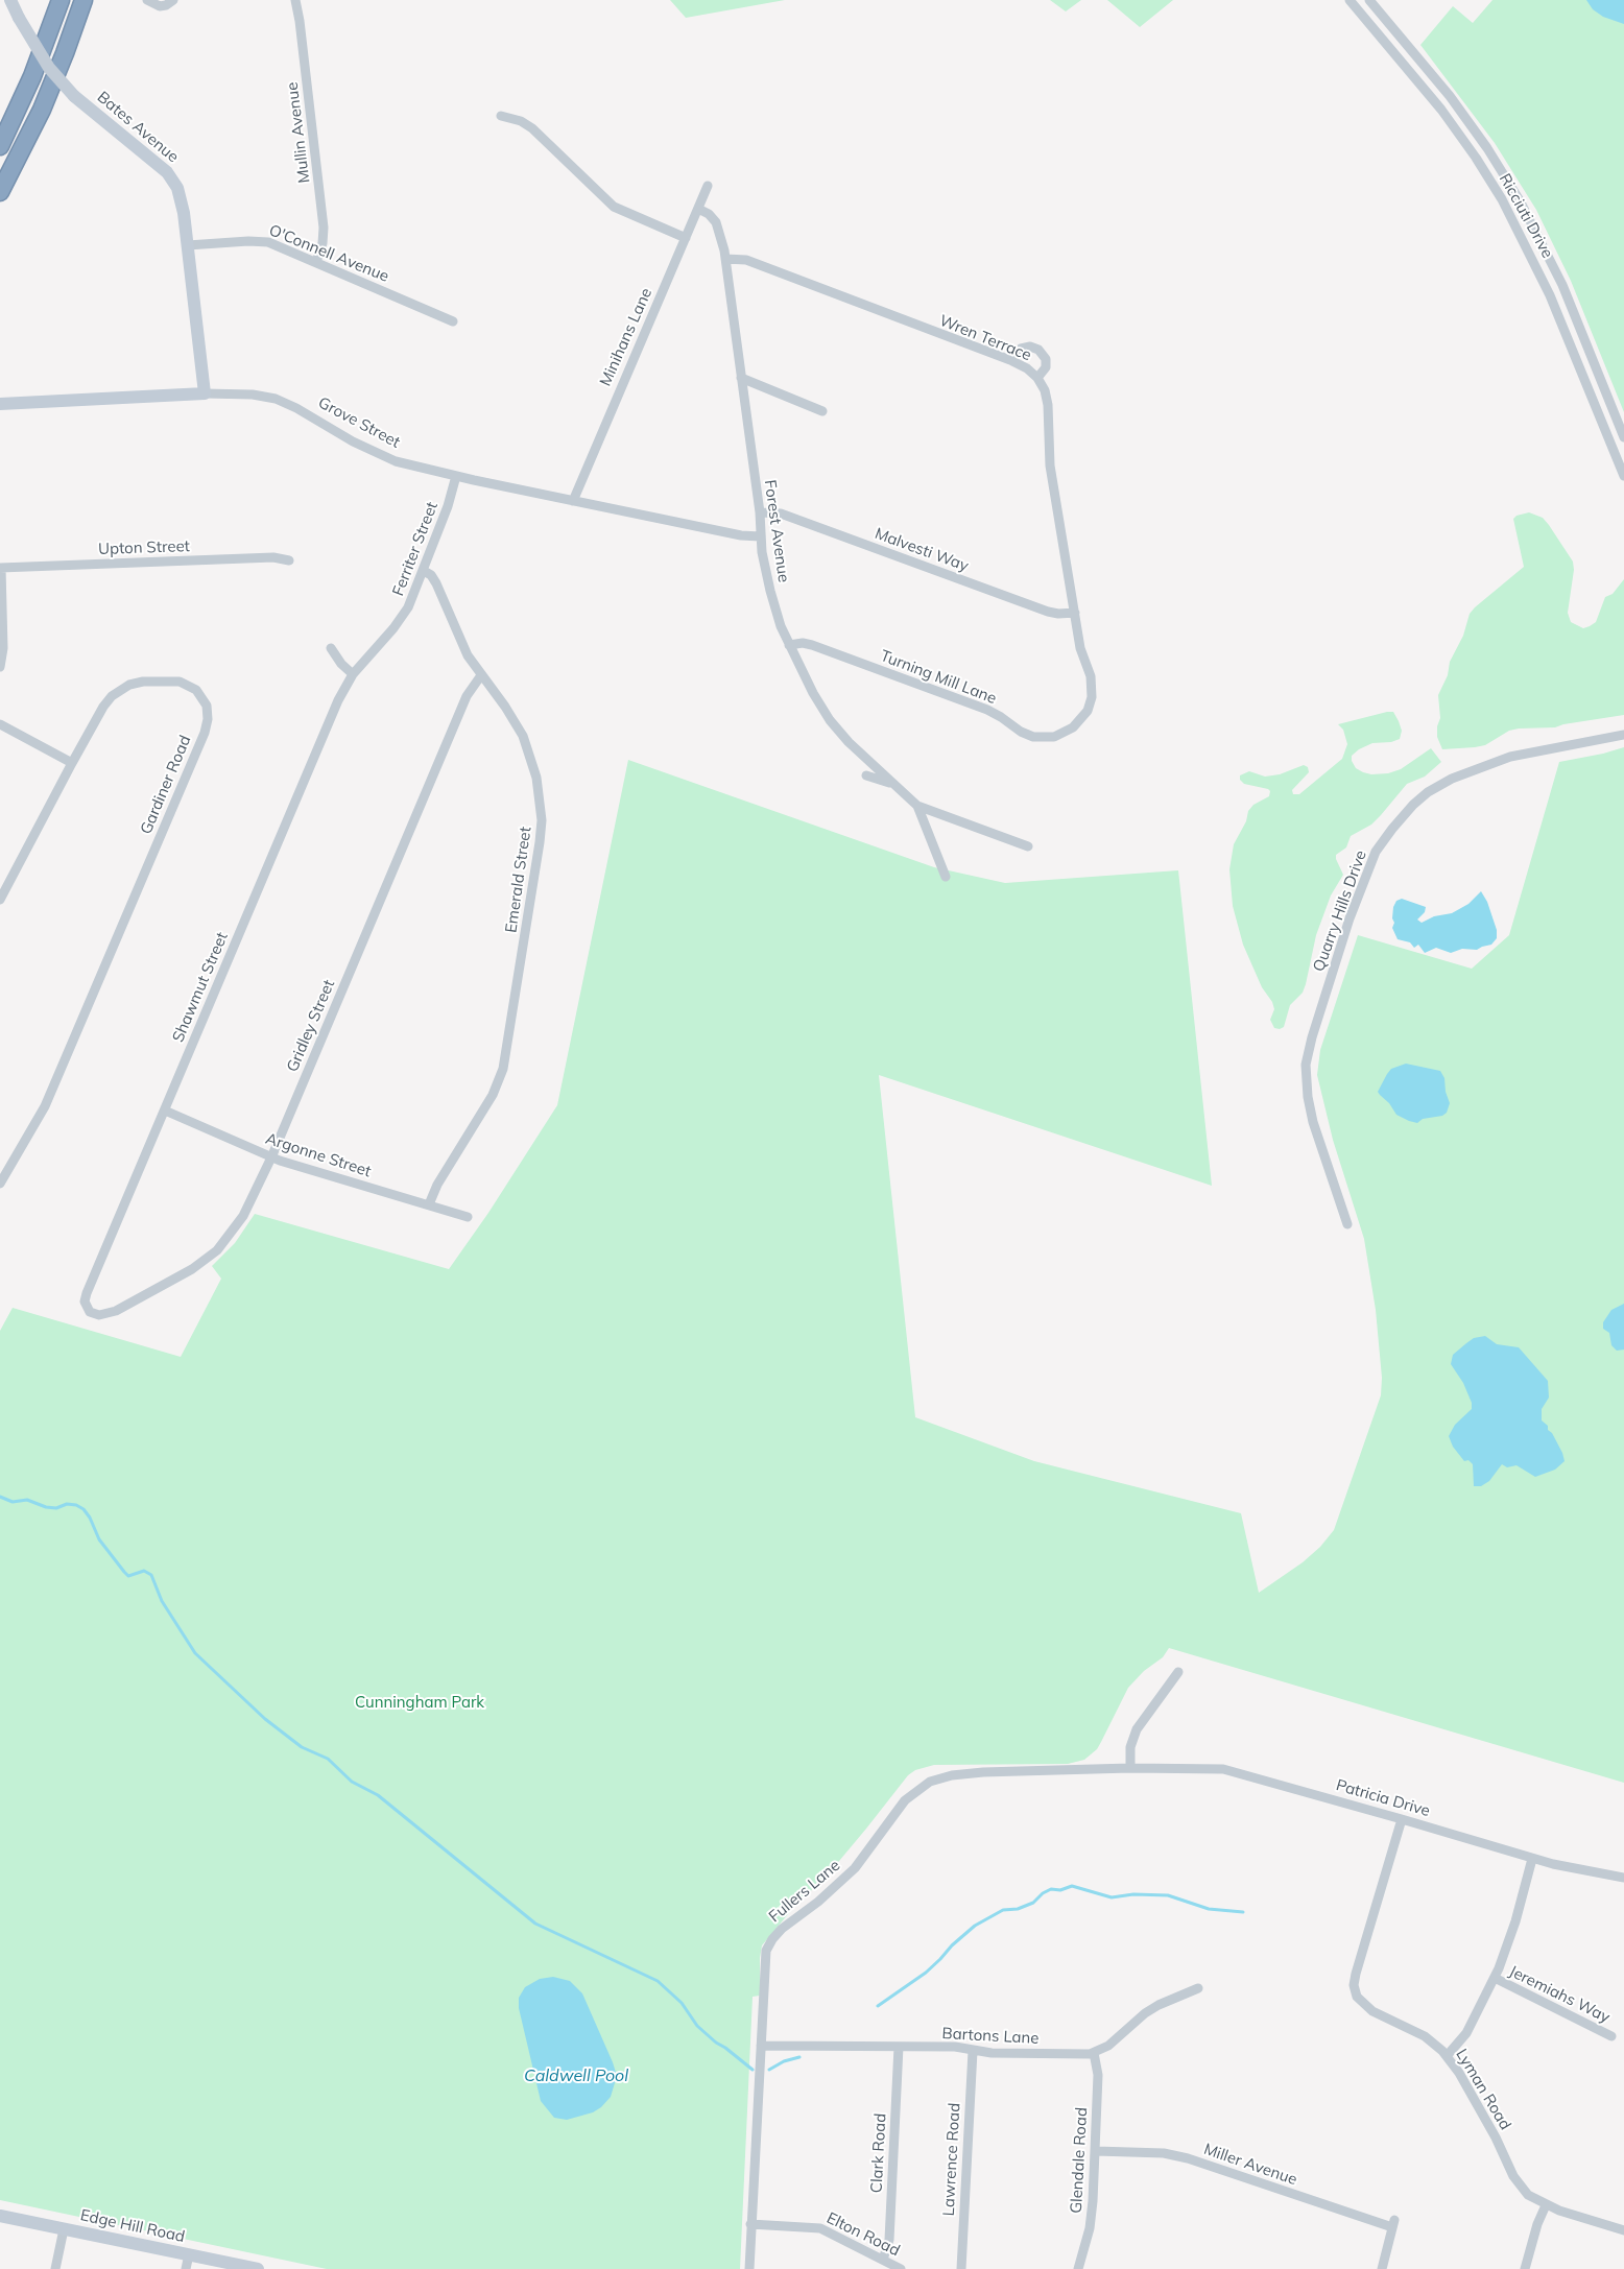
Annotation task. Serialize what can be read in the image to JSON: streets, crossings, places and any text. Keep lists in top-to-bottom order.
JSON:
{
  "streets": {
    "street": [
      "Bates Avenue",
      "Mullin Avenue",
      "Ricciuti Drive",
      "O'Connell Avenue",
      "Minihans Lane",
      "Wren Terrace",
      "Grove Street",
      "Forest Avenue",
      "Upton Street",
      "Ferriter Street",
      "Malvesti Way",
      "Turning Mill Lane",
      "Gardiner Road",
      "Emerald Street",
      "Quarry Hills Drive",
      "Shawmut Street",
      "Gridley Street",
      "Argonne Street",
      "Patricia Drive",
      "Fullers Lane",
      "Jeremiahs Way",
      "Bartons Lane",
      "Lyman Road",
      "Clark Road",
      "Lawrence Road",
      "Glendale Road",
      "Miller Avenue",
      "Edge Hill Road",
      "Elton Road"
    ]
  },
  "crossings": [
    ["Bates Avenue", "O'Connell Avenue"],
    ["Bates Avenue", "Grove Street"],
    ["Mullin Avenue", "O'Connell Avenue"],
    ["Minihans Lane", "Grove Street"],
    ["Minihans Lane", "Forest Avenue"],
    ["Wren Terrace", "Forest Avenue"],
    ["Wren Terrace", "Malvesti Way"],
    ["Wren Terrace", "Turning Mill Lane"],
    ["Grove Street", "Forest Avenue"],
    ["Grove Street", "Ferriter Street"],
    ["Forest Avenue", "Malvesti Way"],
    ["Forest Avenue", "Turning Mill Lane"],
    ["Ferriter Street", "Emerald Street"],
    ["Ferriter Street", "Shawmut Street"],
    ["Malvesti Way", "Turning Mill Lane"],
    ["Emerald Street", "Gridley Street"],
    ["Emerald Street", "Argonne Street"],
    ["Shawmut Street", "Gridley Street"],
    ["Shawmut Street", "Argonne Street"],
    ["Gridley Street", "Argonne Street"],
    ["Patricia Drive", "Fullers Lane"],
    ["Patricia Drive", "Lyman Road"],
    ["Fullers Lane", "Bartons Lane"],
    ["Fullers Lane", "Elton Road"],
    ["Bartons Lane", "Clark Road"],
    ["Bartons Lane", "Lawrence Road"],
    ["Bartons Lane", "Glendale Road"],
    ["Clark Road", "Elton Road"],
    ["Glendale Road", "Miller Avenue"]
  ],
  "water": ["Caldwell Pool"],
  "parks": ["Cunningham Park"]
}
